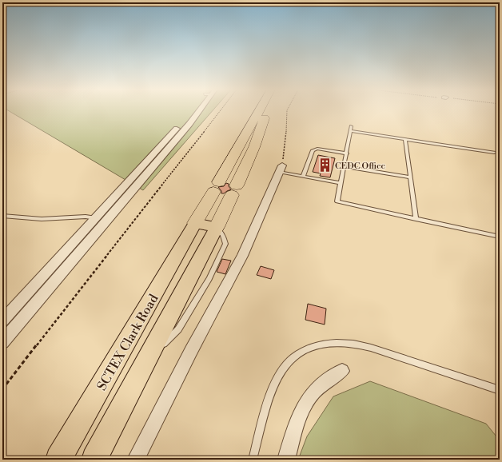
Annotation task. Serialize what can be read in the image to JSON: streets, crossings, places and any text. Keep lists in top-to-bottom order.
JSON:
{
  "streets": {
    "main road": ["SCTEX Clark Road"]
  },
  "places": {
    "building": ["CEDC Office"]
  }
}
